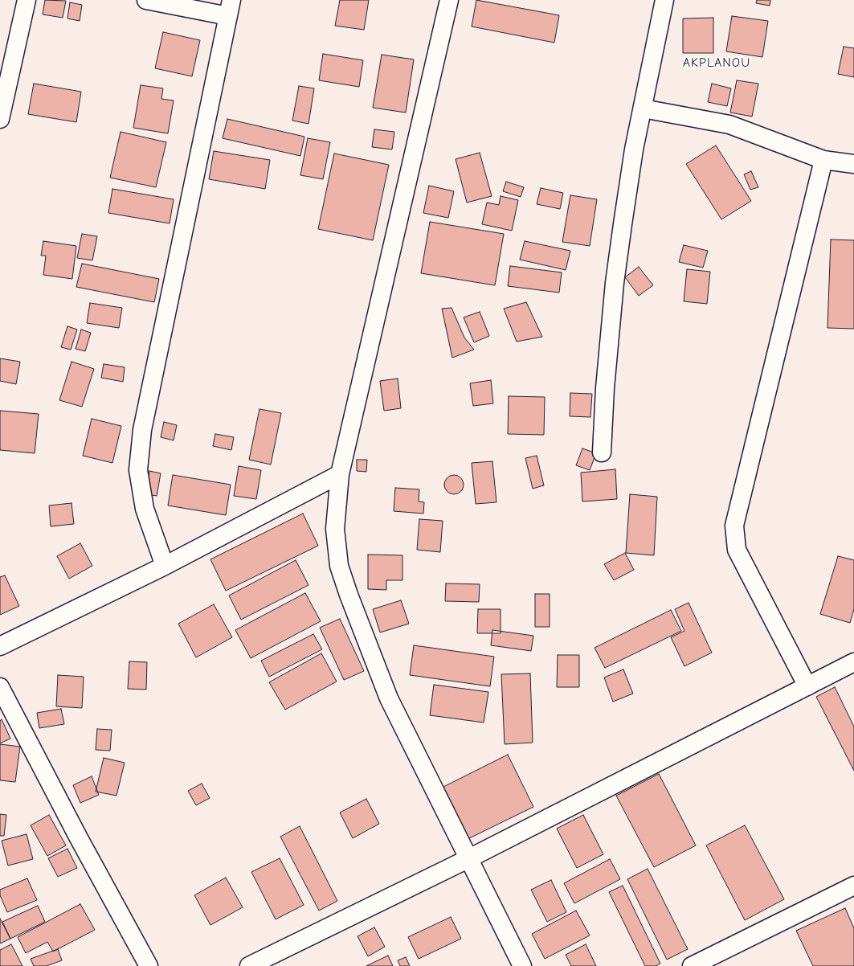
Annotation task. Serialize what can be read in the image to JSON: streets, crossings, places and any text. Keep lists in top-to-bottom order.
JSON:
{
  "districts": ["AKPLANOU"]
}
